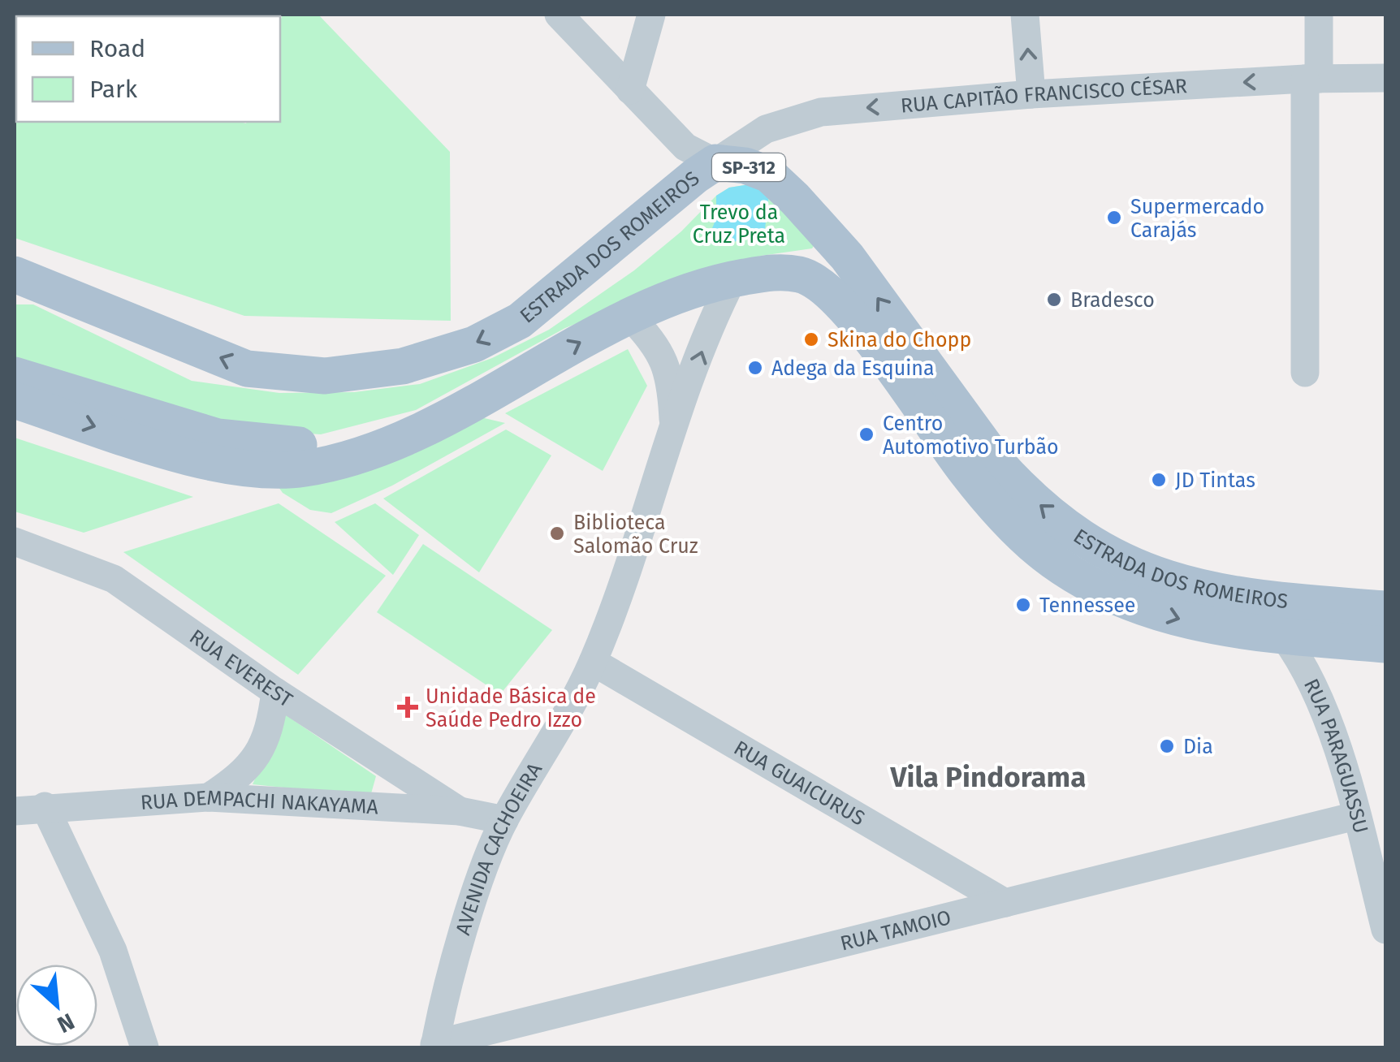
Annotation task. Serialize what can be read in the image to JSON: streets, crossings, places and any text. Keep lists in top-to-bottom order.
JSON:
{
  "streets": {
    "main road": ["SP-312", "ESTRADA DOS ROMEIROS"],
    "street": [
      "RUA CAPITÃO FRANCISCO CÉSAR",
      "RUA EVEREST",
      "RUA PARAGUASSU",
      "RUA GUAICURUS",
      "RUA DEMPACHI NAKAYAMA",
      "AVENIDA CACHOEIRA",
      "RUA TAMOIO"
    ]
  },
  "crossings": [
    ["RUA CAPITÃO FRANCISCO CÉSAR", "ESTRADA DOS ROMEIROS"],
    ["ESTRADA DOS ROMEIROS", "RUA PARAGUASSU"],
    ["ESTRADA DOS ROMEIROS", "AVENIDA CACHOEIRA"],
    ["RUA EVEREST", "RUA DEMPACHI NAKAYAMA"],
    ["RUA PARAGUASSU", "RUA TAMOIO"],
    ["RUA GUAICURUS", "AVENIDA CACHOEIRA"],
    ["RUA GUAICURUS", "RUA TAMOIO"],
    ["RUA DEMPACHI NAKAYAMA", "AVENIDA CACHOEIRA"],
    ["AVENIDA CACHOEIRA", "RUA TAMOIO"]
  ],
  "one_way": ["RUA CAPITÃO FRANCISCO CÉSAR"],
  "districts": ["Vila Pindorama"],
  "parks": ["Trevo da Cruz Preta"],
  "places": {
    "other": [
      "Supermercado Carajás",
      "Bradesco",
      "Skina do Chopp",
      "Adega da Esquina",
      "Centro Automotivo Turbão",
      "JD Tintas",
      "Biblioteca Salomão Cruz",
      "Tennessee",
      "Dia"
    ],
    "health": ["Unidade Básica de Saúde Pedro Izzo"]
  },
  "legend": ["Road", "Park"],
  "north": "bottom right"
}
